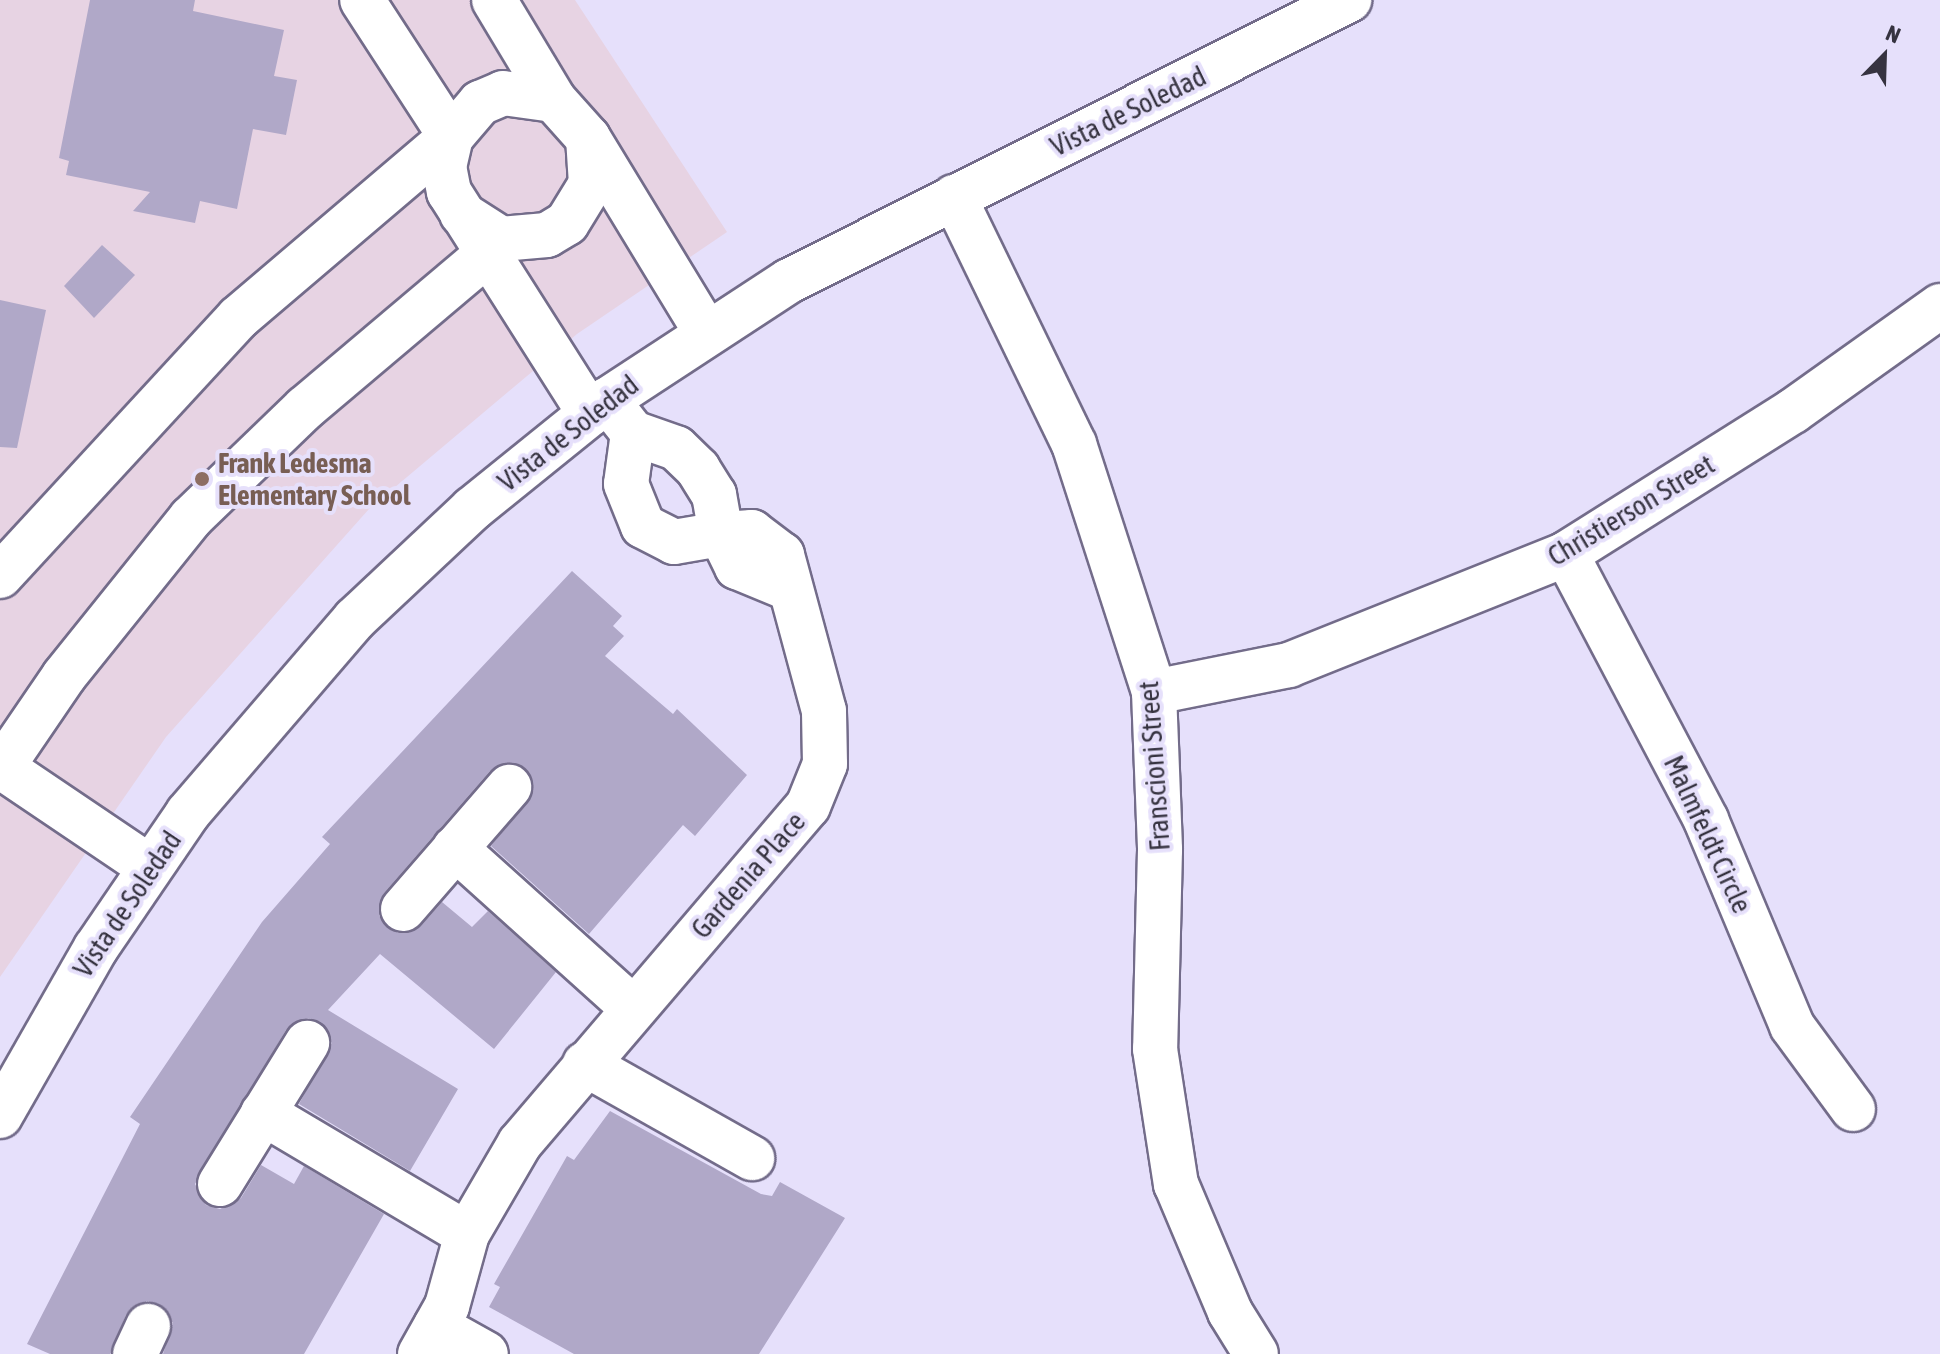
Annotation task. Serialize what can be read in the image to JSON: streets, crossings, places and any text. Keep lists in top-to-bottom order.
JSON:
{
  "streets": {
    "street": [
      "Vista de Soledad",
      "Christierson Street",
      "Franscioni Street",
      "Malmfeldt Circle",
      "Gardenia Place"
    ]
  },
  "crossings": [
    ["Vista de Soledad", "Franscioni Street"],
    ["Christierson Street", "Franscioni Street"],
    ["Christierson Street", "Malmfeldt Circle"]
  ],
  "places": ["Frank Ledesma Elementary School"],
  "north": "top right"
}
